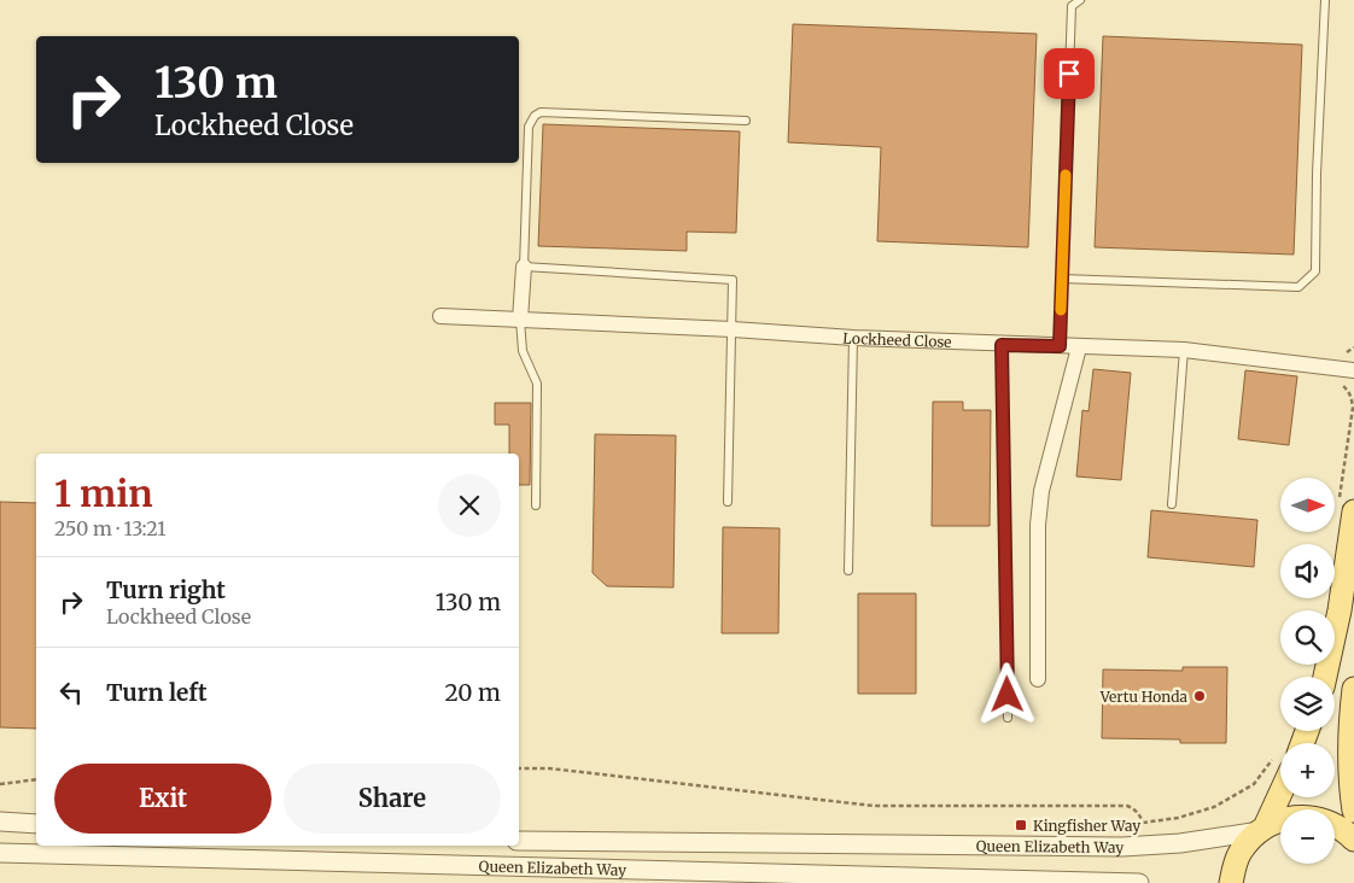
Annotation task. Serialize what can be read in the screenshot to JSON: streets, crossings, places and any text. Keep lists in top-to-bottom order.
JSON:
{
  "streets": {
    "street": ["Lockheed Close", "Queen Elizabeth Way"]
  },
  "places": {
    "other": ["Vertu Honda"],
    "transit": ["Kingfisher Way"]
  },
  "north": "right",
  "page": {
    "turn": ["130 m", "Lockheed Close"],
    "heading": ["1 min", "250 m · 13:21"],
    "map_buttons": ["+", "−"],
    "list": [
      {
        "name": "Turn right",
        "note": "Lockheed Close",
        "value": "130 m"
      },
      {
        "name": "Turn left",
        "value": "20 m"
      }
    ],
    "buttons": ["Exit", "Share"]
  }
}
